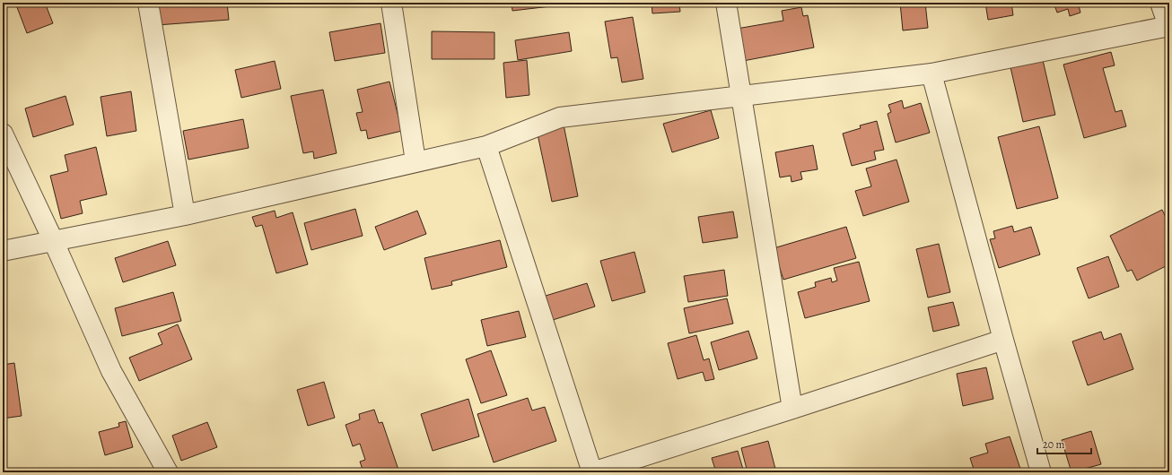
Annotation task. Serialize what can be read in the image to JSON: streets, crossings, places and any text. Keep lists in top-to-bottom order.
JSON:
{
  "scale_bar": "20 m"
}
